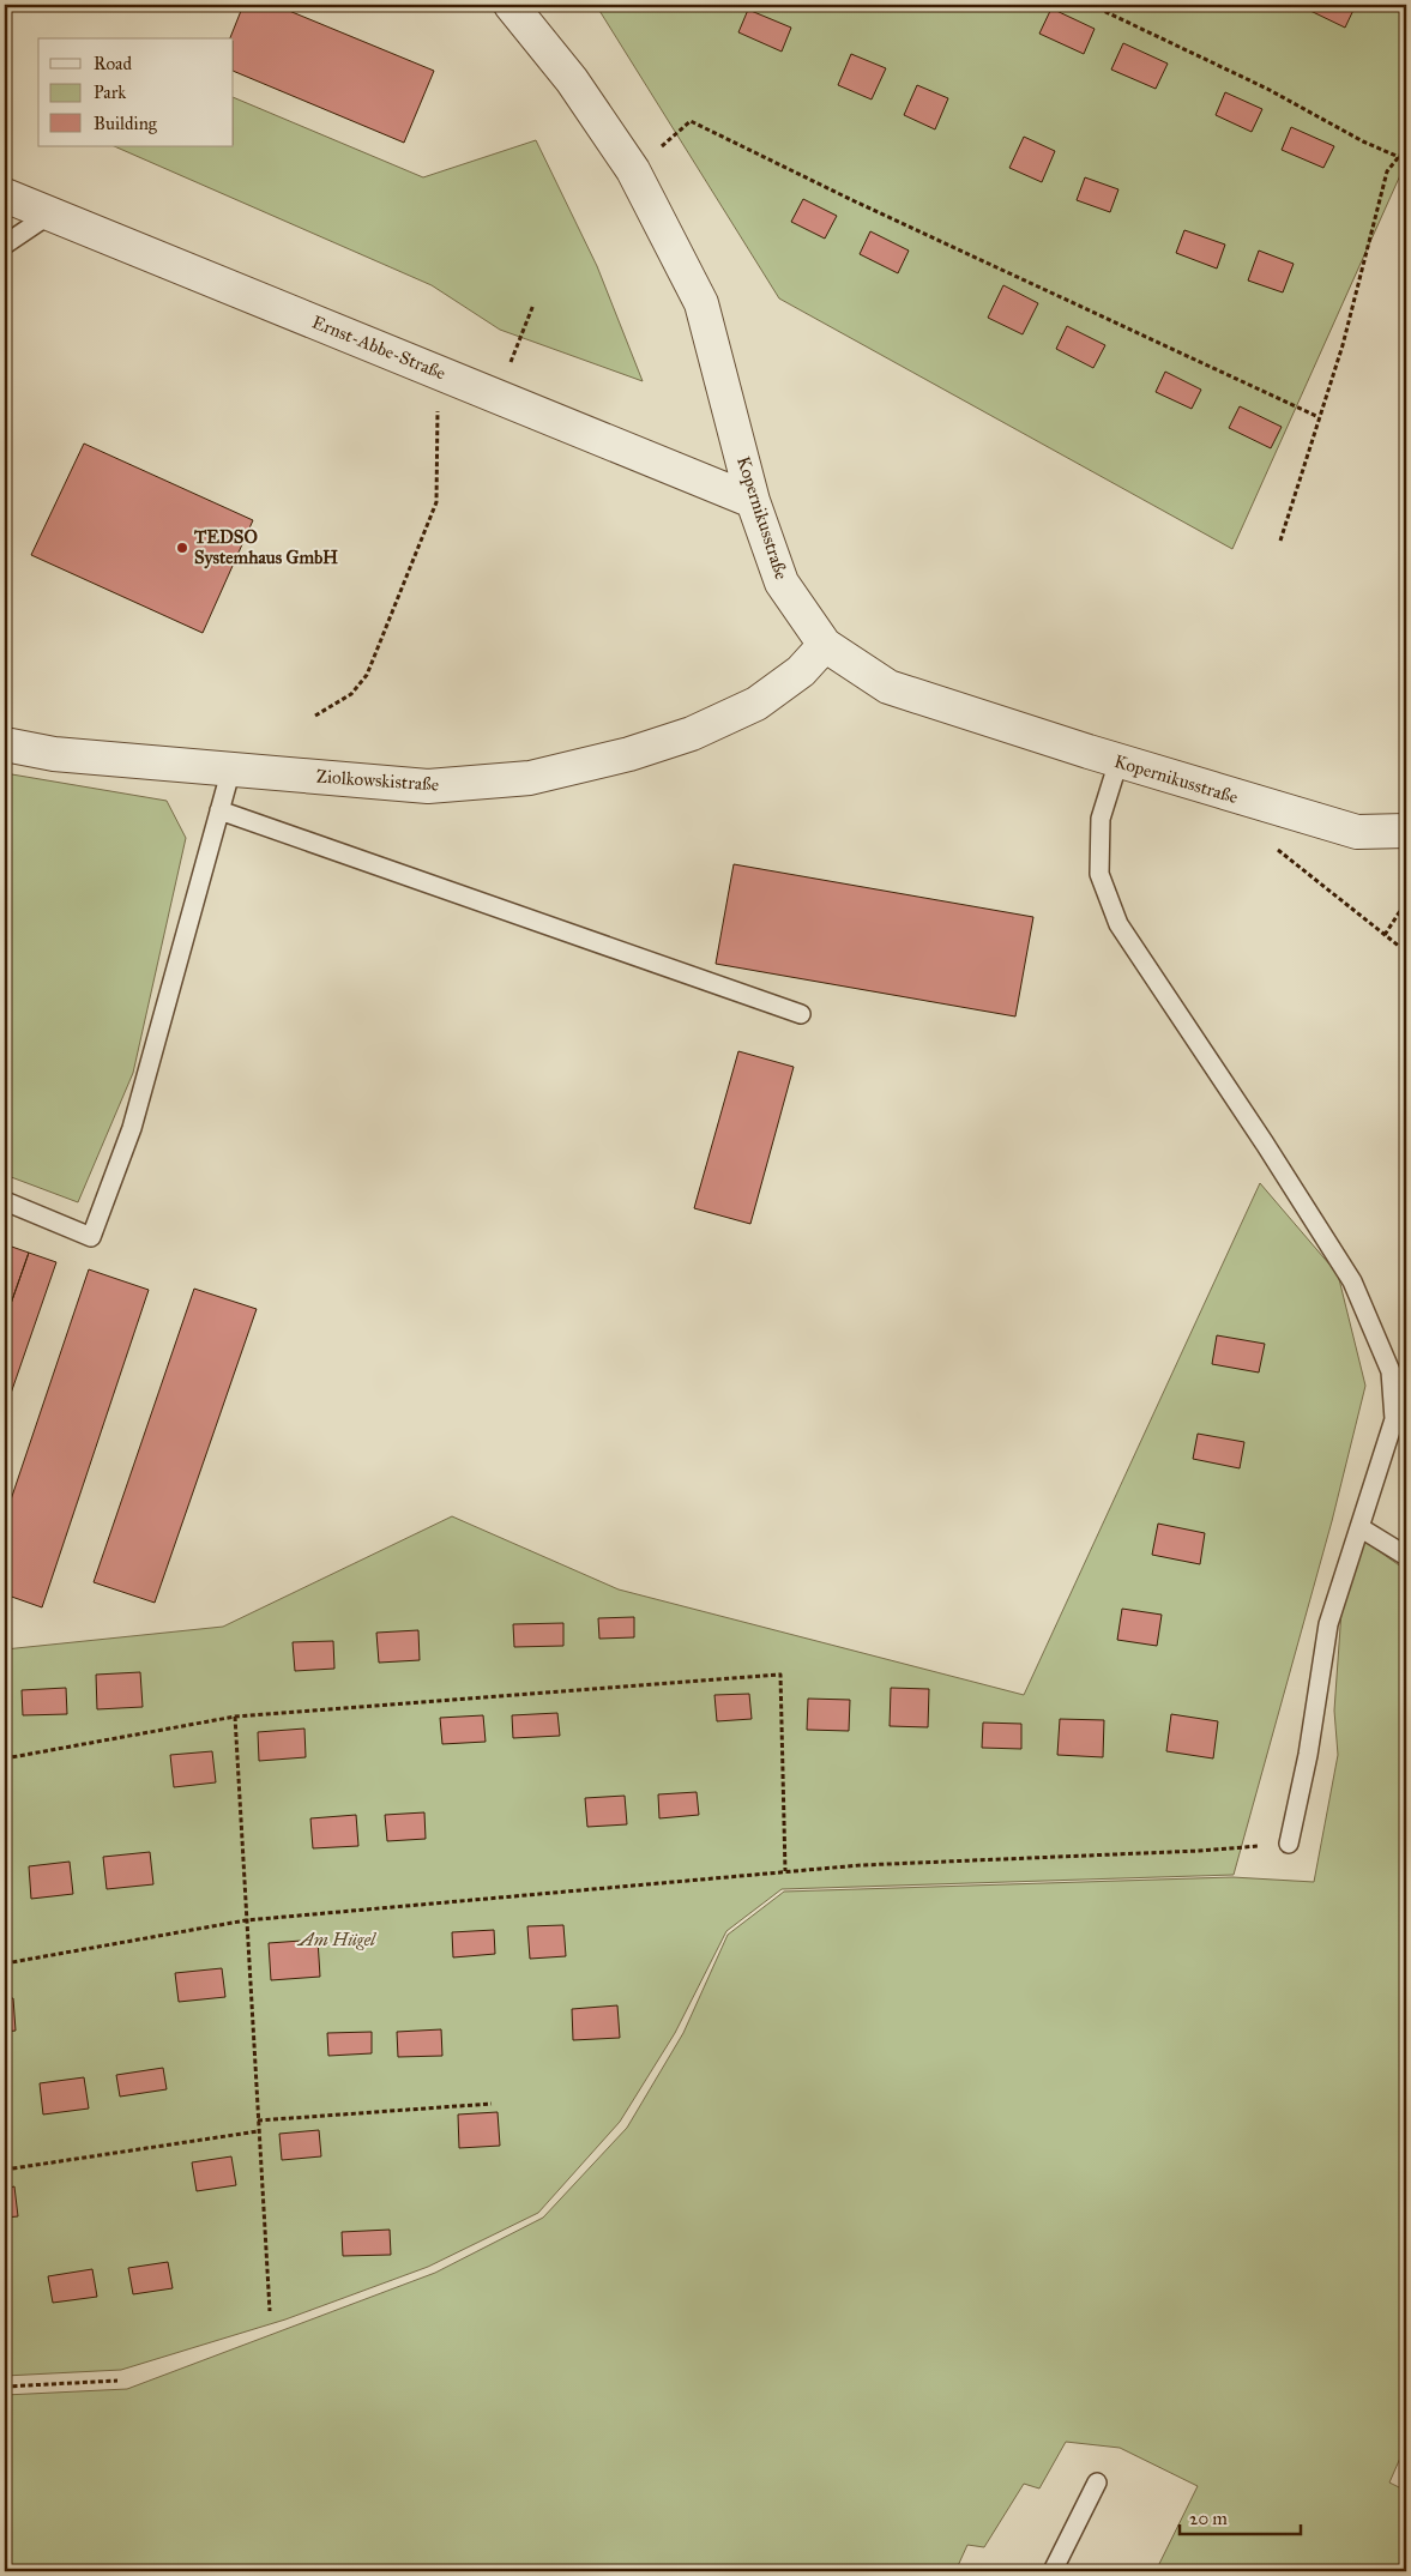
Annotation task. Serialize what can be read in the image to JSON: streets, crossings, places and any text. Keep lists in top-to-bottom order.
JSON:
{
  "streets": {
    "street": ["Ernst-Abbe-Straße", "Kopernikusstraße", "Ziolkowskistraße"]
  },
  "crossings": [
    ["Ernst-Abbe-Straße", "Kopernikusstraße"],
    ["Kopernikusstraße", "Ziolkowskistraße"]
  ],
  "parks": ["Am Hügel"],
  "places": ["TEDSO Systemhaus GmbH"],
  "legend": ["Road", "Park", "Building"],
  "scale_bar": "20 m"
}
